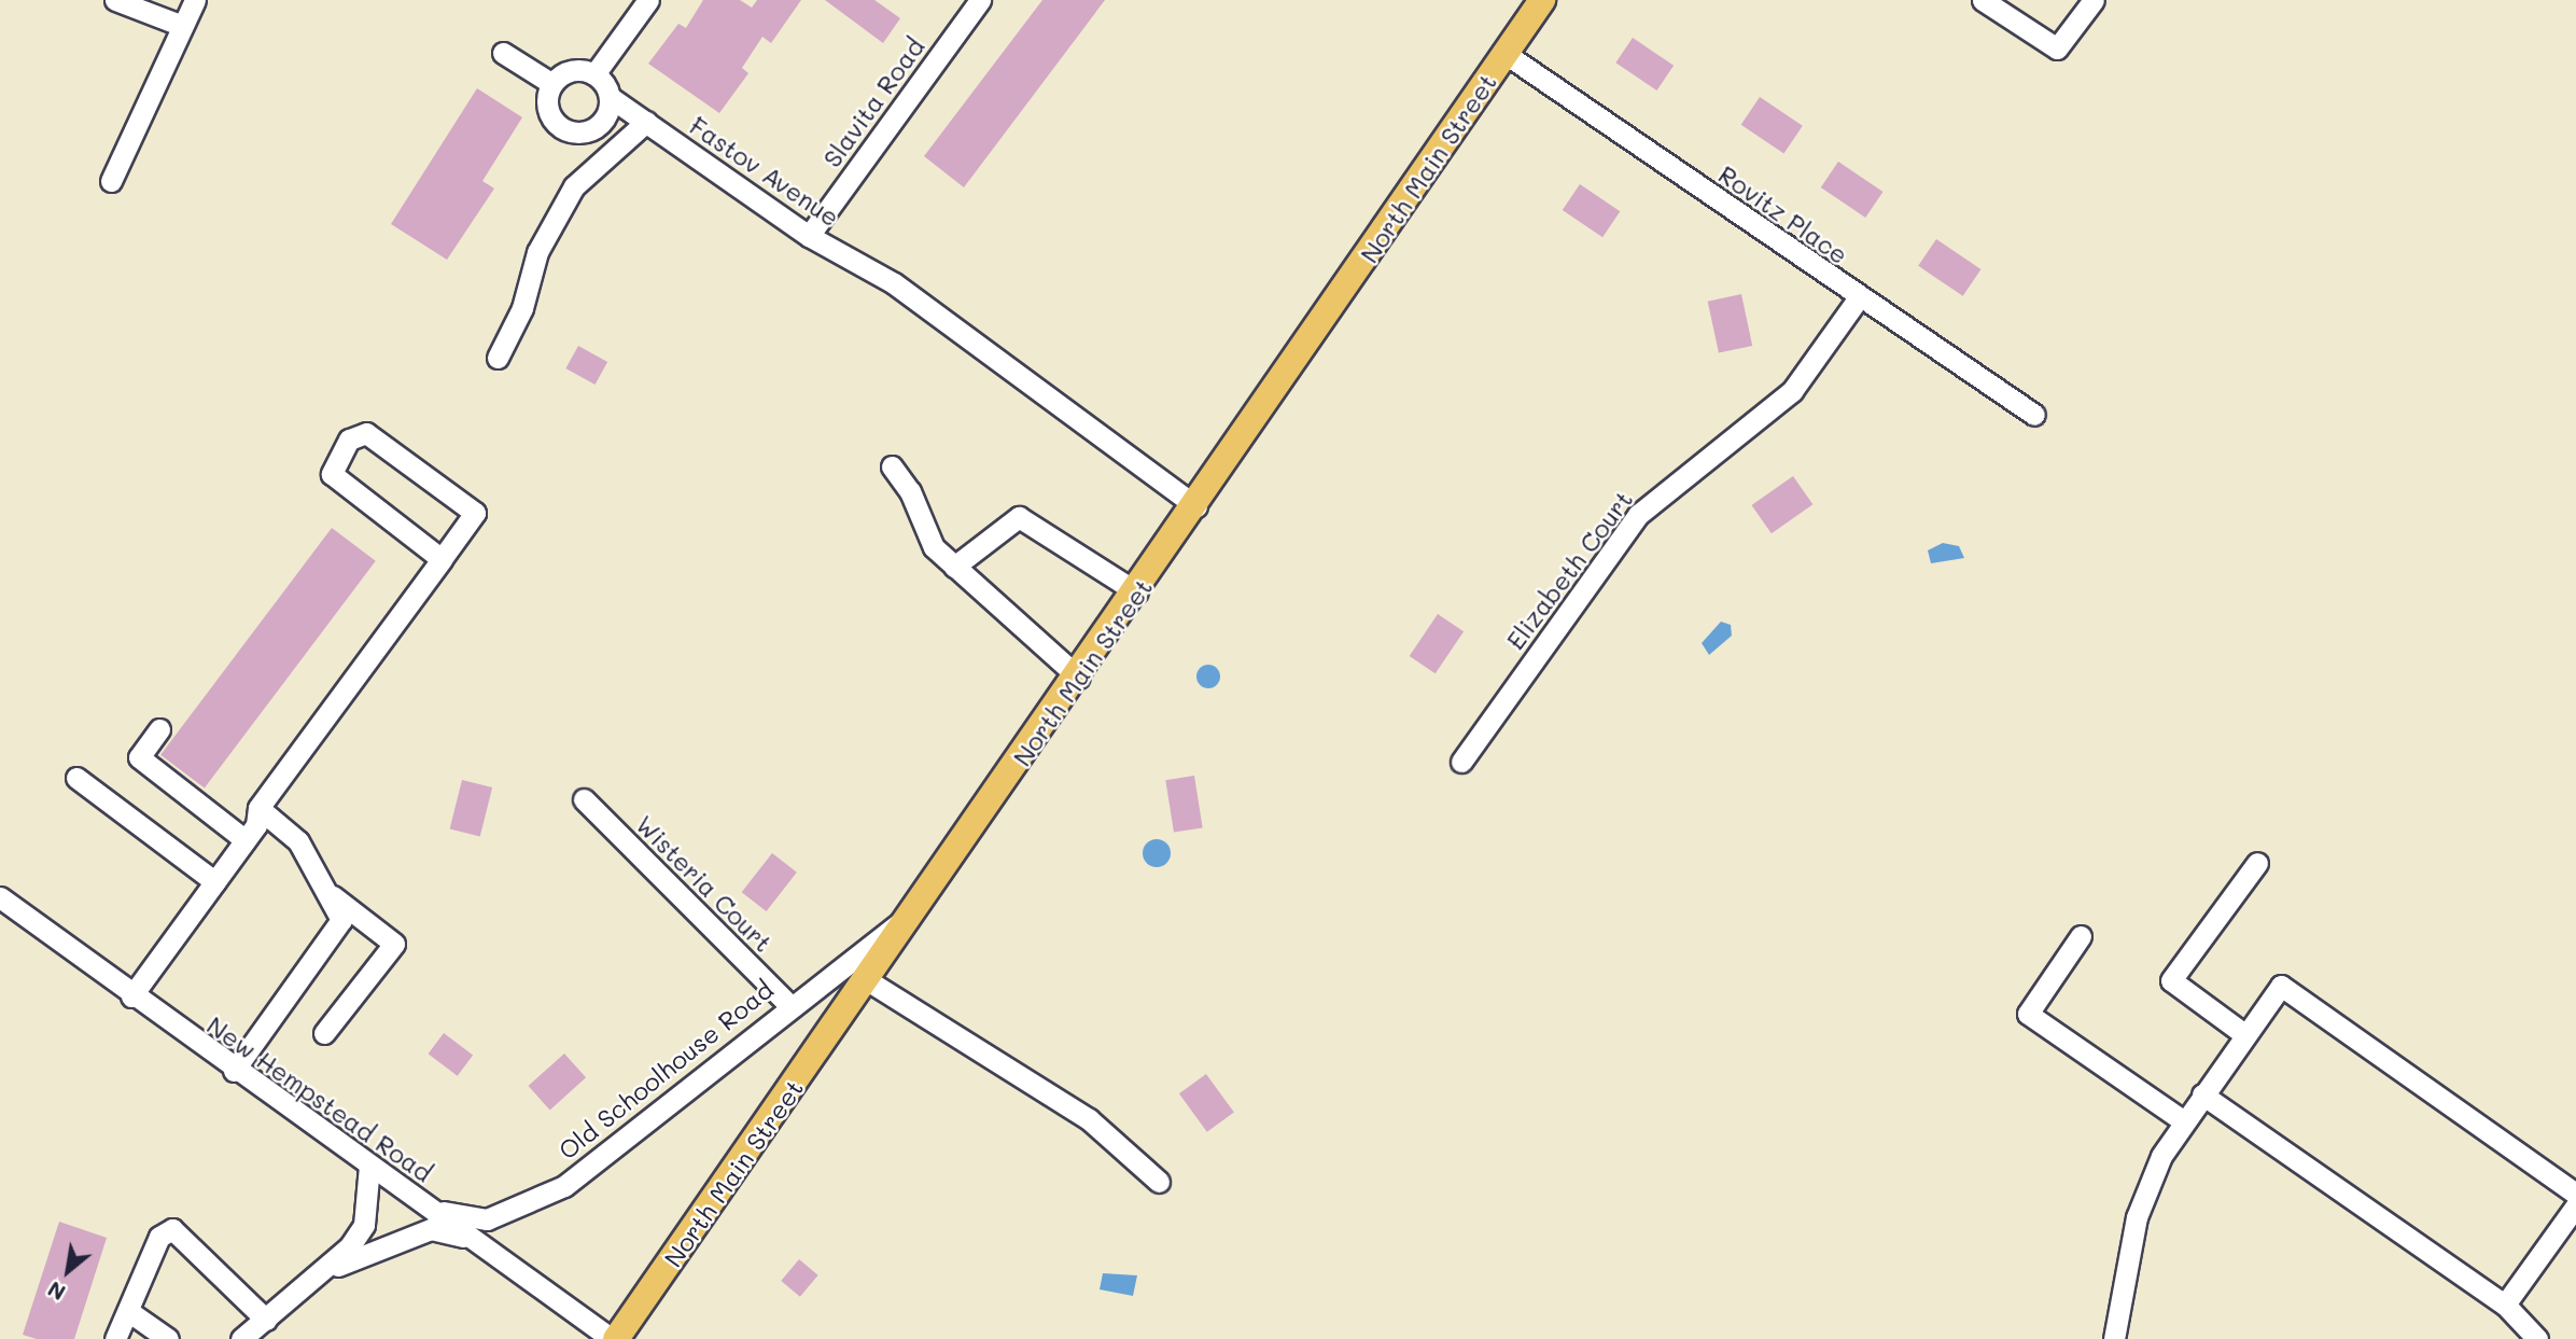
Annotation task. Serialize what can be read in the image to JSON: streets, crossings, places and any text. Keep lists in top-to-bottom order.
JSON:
{
  "streets": {
    "main road": ["North Main Street"],
    "street": [
      "Slavita Road",
      "Fastov Avenue",
      "Rovitz Place",
      "Elizabeth Court",
      "Wisteria Court",
      "Old Schoolhouse Road",
      "New Hempstead Road"
    ]
  },
  "crossings": [
    ["Slavita Road", "Fastov Avenue"],
    ["North Main Street", "Fastov Avenue"],
    ["North Main Street", "Rovitz Place"],
    ["North Main Street", "Old Schoolhouse Road"],
    ["North Main Street", "New Hempstead Road"],
    ["Rovitz Place", "Elizabeth Court"],
    ["Wisteria Court", "Old Schoolhouse Road"],
    ["Old Schoolhouse Road", "New Hempstead Road"]
  ],
  "north": "bottom left"
}
